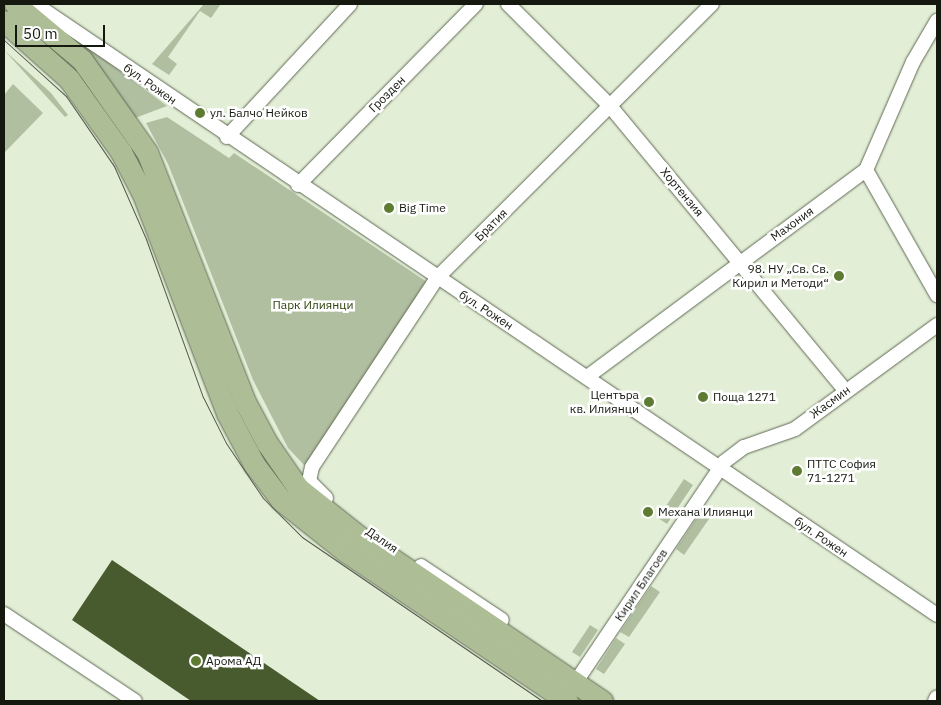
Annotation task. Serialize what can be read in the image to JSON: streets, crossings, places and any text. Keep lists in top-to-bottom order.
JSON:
{
  "streets": {
    "street": [
      "бул. Рожен",
      "Грозден",
      "Хортензия",
      "Махония",
      "Братия",
      "Жасмин",
      "Далия",
      "Кирил Благоев"
    ]
  },
  "crossings": [
    ["бул. Рожен", "Грозден"],
    ["бул. Рожен", "Махония"],
    ["бул. Рожен", "Братия"],
    ["бул. Рожен", "Жасмин"],
    ["бул. Рожен", "Кирил Благоев"],
    ["Хортензия", "Махония"],
    ["Хортензия", "Братия"],
    ["Хортензия", "Жасмин"],
    ["Братия", "Далия"],
    ["Жасмин", "Кирил Благоев"]
  ],
  "parks": ["Парк Илиянци"],
  "places": [
    "ул. Балчо Нейков",
    "Big Time",
    "98. НУ „Св. Св. Кирил и Методи“",
    "Поща 1271",
    "Центъра кв. Илиянци",
    "ПТТС София 71-1271",
    "Механа Илиянци",
    "Арома АД"
  ],
  "scale_bar": "50 m"
}
